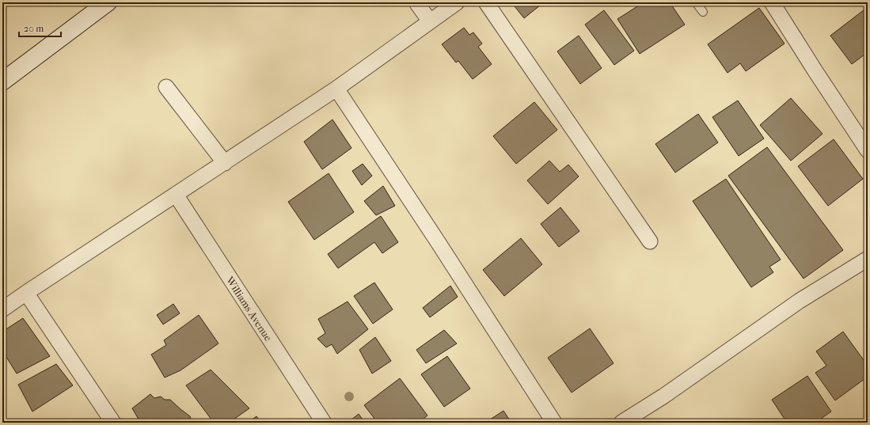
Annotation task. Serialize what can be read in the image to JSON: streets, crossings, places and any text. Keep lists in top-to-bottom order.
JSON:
{
  "streets": {
    "street": ["Williams Avenue"]
  },
  "scale_bar": "20 m"
}
